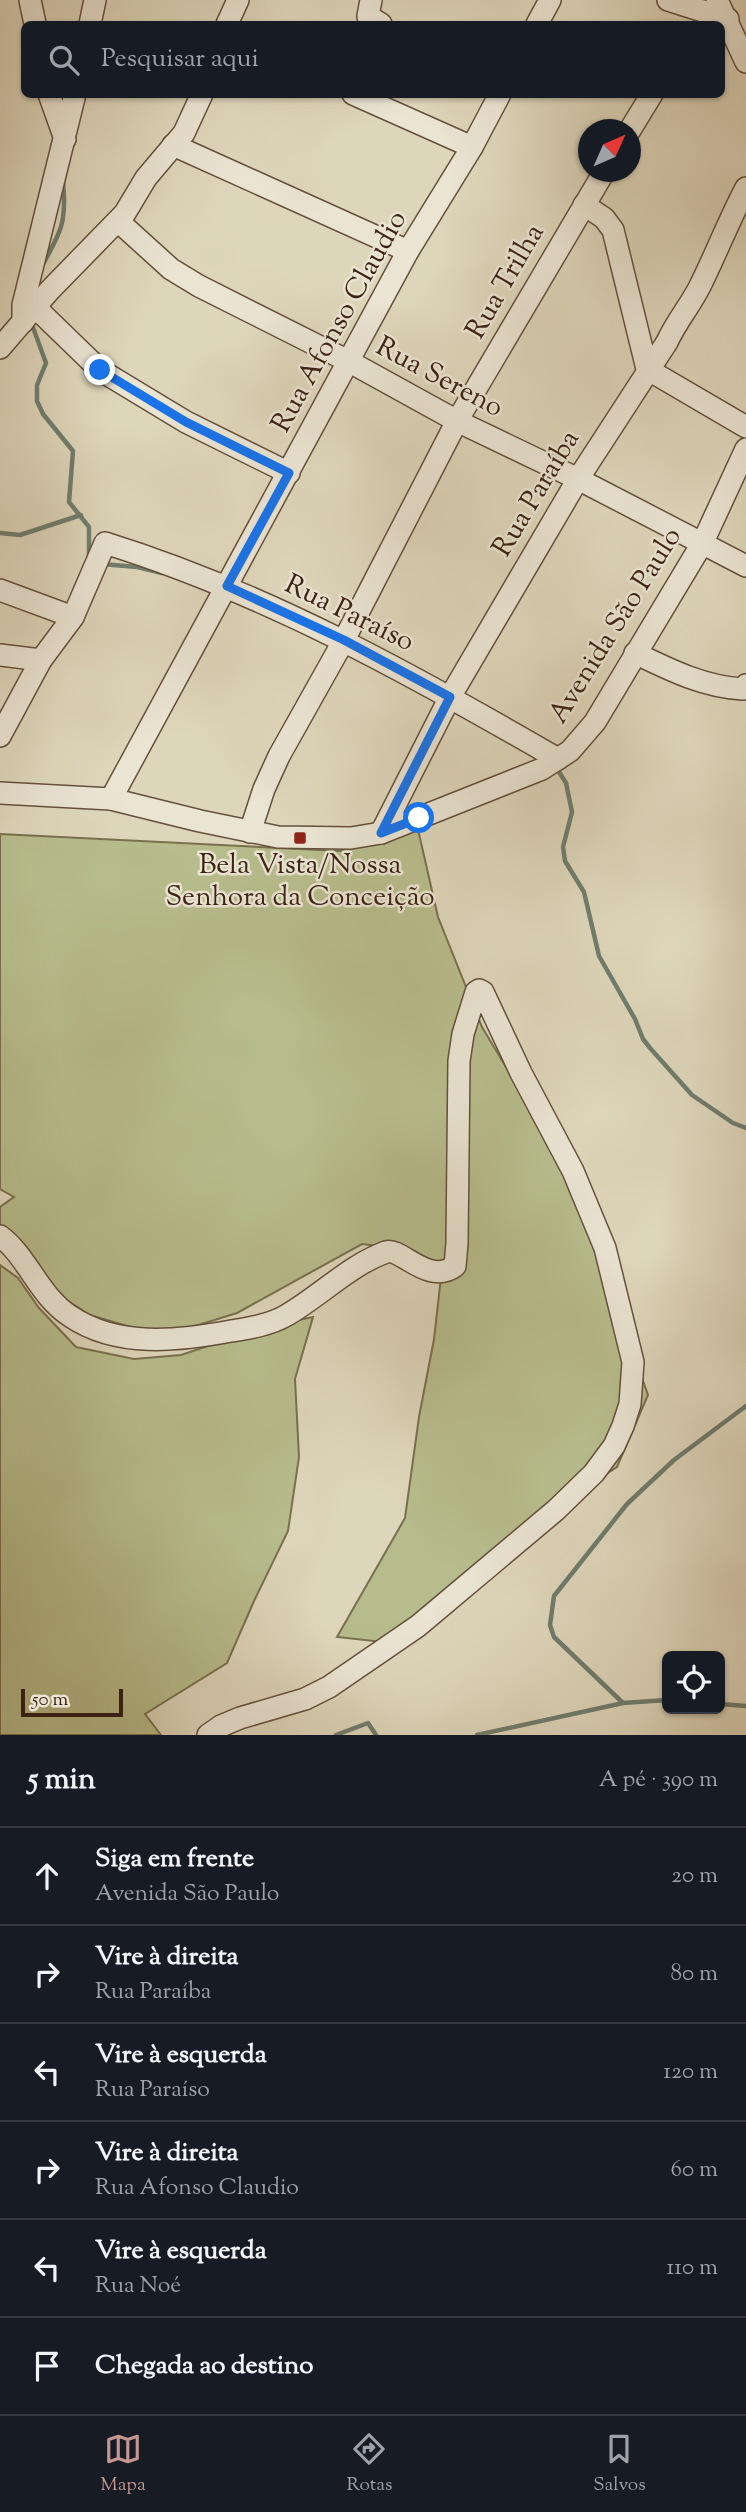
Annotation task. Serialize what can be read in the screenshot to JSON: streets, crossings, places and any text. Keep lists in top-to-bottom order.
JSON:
{
  "streets": {
    "street": [
      "Rua Trilha",
      "Rua Afonso Claudio",
      "Rua Sereno",
      "Rua Paraíba",
      "Rua Paraíso",
      "Avenida São Paulo"
    ]
  },
  "crossings": [
    ["Rua Trilha", "Rua Sereno"],
    ["Rua Trilha", "Rua Paraíso"],
    ["Rua Trilha", "Avenida São Paulo"],
    ["Rua Afonso Claudio", "Rua Sereno"],
    ["Rua Afonso Claudio", "Rua Paraíso"],
    ["Rua Afonso Claudio", "Avenida São Paulo"],
    ["Rua Sereno", "Rua Paraíba"],
    ["Rua Sereno", "Avenida São Paulo"],
    ["Rua Paraíba", "Rua Paraíso"],
    ["Rua Paraíba", "Avenida São Paulo"],
    ["Rua Paraíso", "Avenida São Paulo"]
  ],
  "places": {
    "transit": ["Bela Vista/Nossa Senhora da Conceição"]
  },
  "scale_bar": "50 m",
  "north": "top right",
  "page": {
    "search": "Pesquisar aqui",
    "scale": "50 m",
    "heading": ["5 min", "A pé · 390 m"],
    "list": [
      ["Siga em frente", "Avenida São Paulo", "20 m"],
      ["Vire à direita", "Rua Paraíba", "80 m"],
      ["Vire à esquerda", "Rua Paraíso", "120 m"],
      ["Vire à direita", "Rua Afonso Claudio", "60 m"],
      ["Vire à esquerda", "Rua Noé", "110 m"],
      "Chegada ao destino"
    ],
    "nav": ["Mapa", "Rotas", "Salvos"]
  }
}
